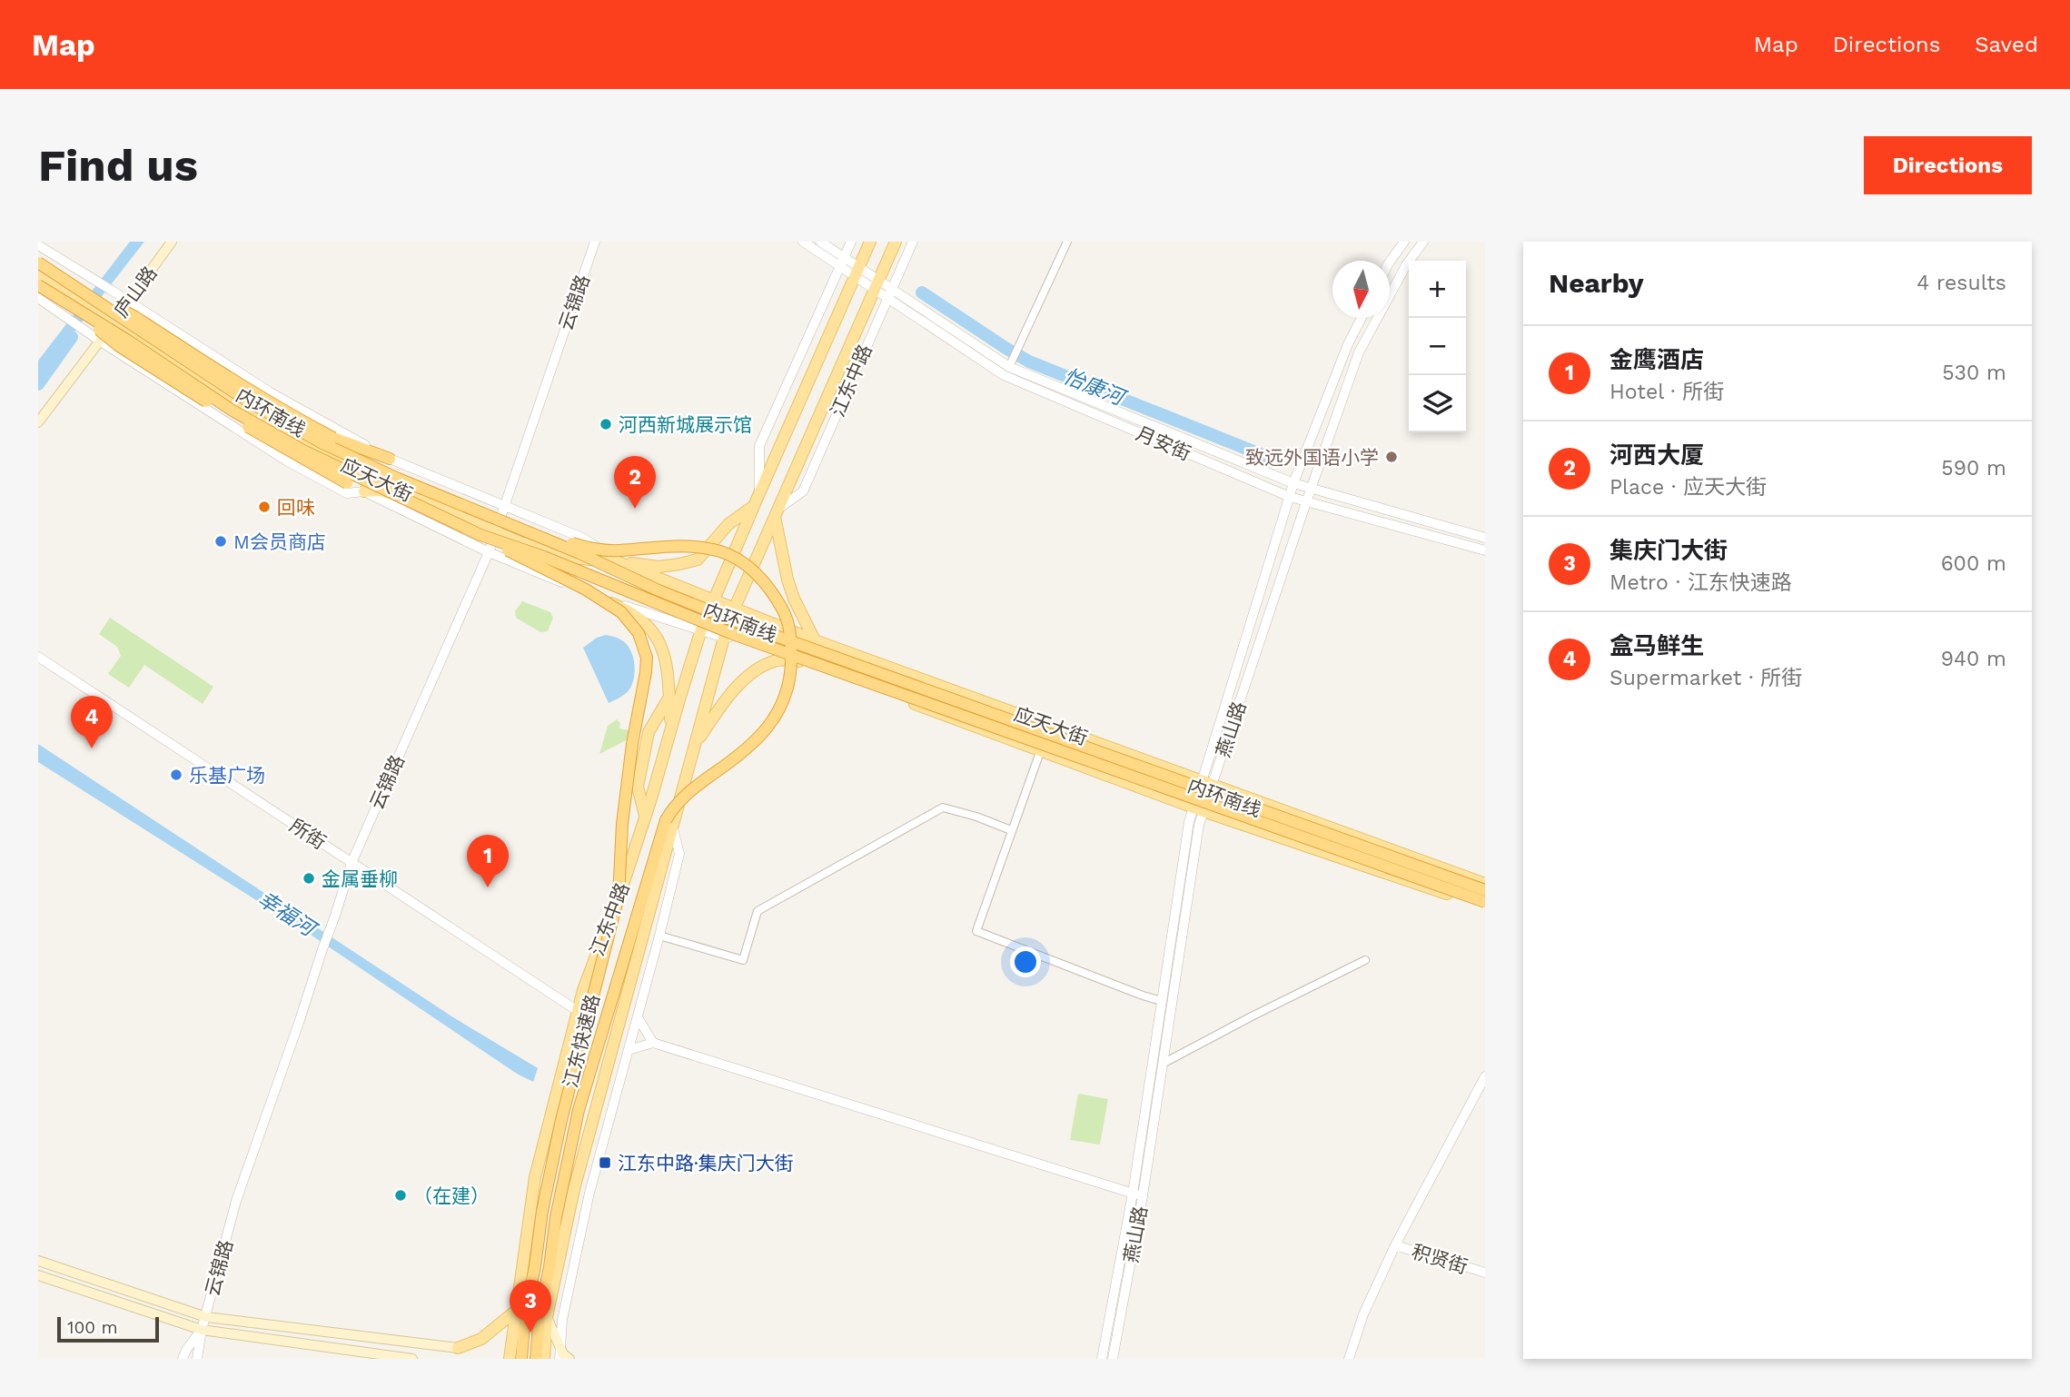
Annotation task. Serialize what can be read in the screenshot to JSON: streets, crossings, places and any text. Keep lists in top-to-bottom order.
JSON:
{
  "streets": {
    "highway": ["内环南线", "江东快速路"],
    "main road": ["庐山路", "江东中路", "应天大街"],
    "street": [
      "云锦路",
      "月安街",
      "燕山路",
      "所街",
      "积贤街"
    ]
  },
  "crossings": [
    ["庐山路", "应天大街"],
    ["云锦路", "应天大街"],
    ["云锦路", "所街"],
    ["江东中路", "月安街"],
    ["江东中路", "应天大街"],
    ["江东中路", "所街"],
    ["江东中路", "江东快速路"],
    ["内环南线", "应天大街"],
    ["内环南线", "江东快速路"],
    ["月安街", "燕山路"],
    ["应天大街", "燕山路"]
  ],
  "water": ["怡康河", "幸福河"],
  "places": {
    "other": [
      "河西新城展示馆",
      "致远外国语小学",
      "回味",
      "M会员商店",
      "乐基广场",
      "金属垂柳",
      "（在建）"
    ],
    "transit": ["江东中路·集庆门大街"]
  },
  "scale_bar": "100 m",
  "north": "bottom",
  "page": {
    "header": "Map",
    "nav": ["Map", "Directions", "Saved"],
    "buttons": "Directions",
    "title": "Find us",
    "heading": ["Nearby", "4 results"],
    "map_buttons": ["+", "−"],
    "list": [
      {
        "mark": "1",
        "name": "金鹰酒店",
        "note": "Hotel · 所街",
        "value": "530 m"
      },
      {
        "mark": "2",
        "name": "河西大厦",
        "note": "Place · 应天大街",
        "value": "590 m"
      },
      {
        "mark": "3",
        "name": "集庆门大街",
        "note": "Metro · 江东快速路",
        "value": "600 m"
      },
      {
        "mark": "4",
        "name": "盒马鲜生",
        "note": "Supermarket · 所街",
        "value": "940 m"
      }
    ],
    "pins": [
      "2",
      "4",
      "1",
      "3"
    ],
    "scale": "100 m"
  }
}
